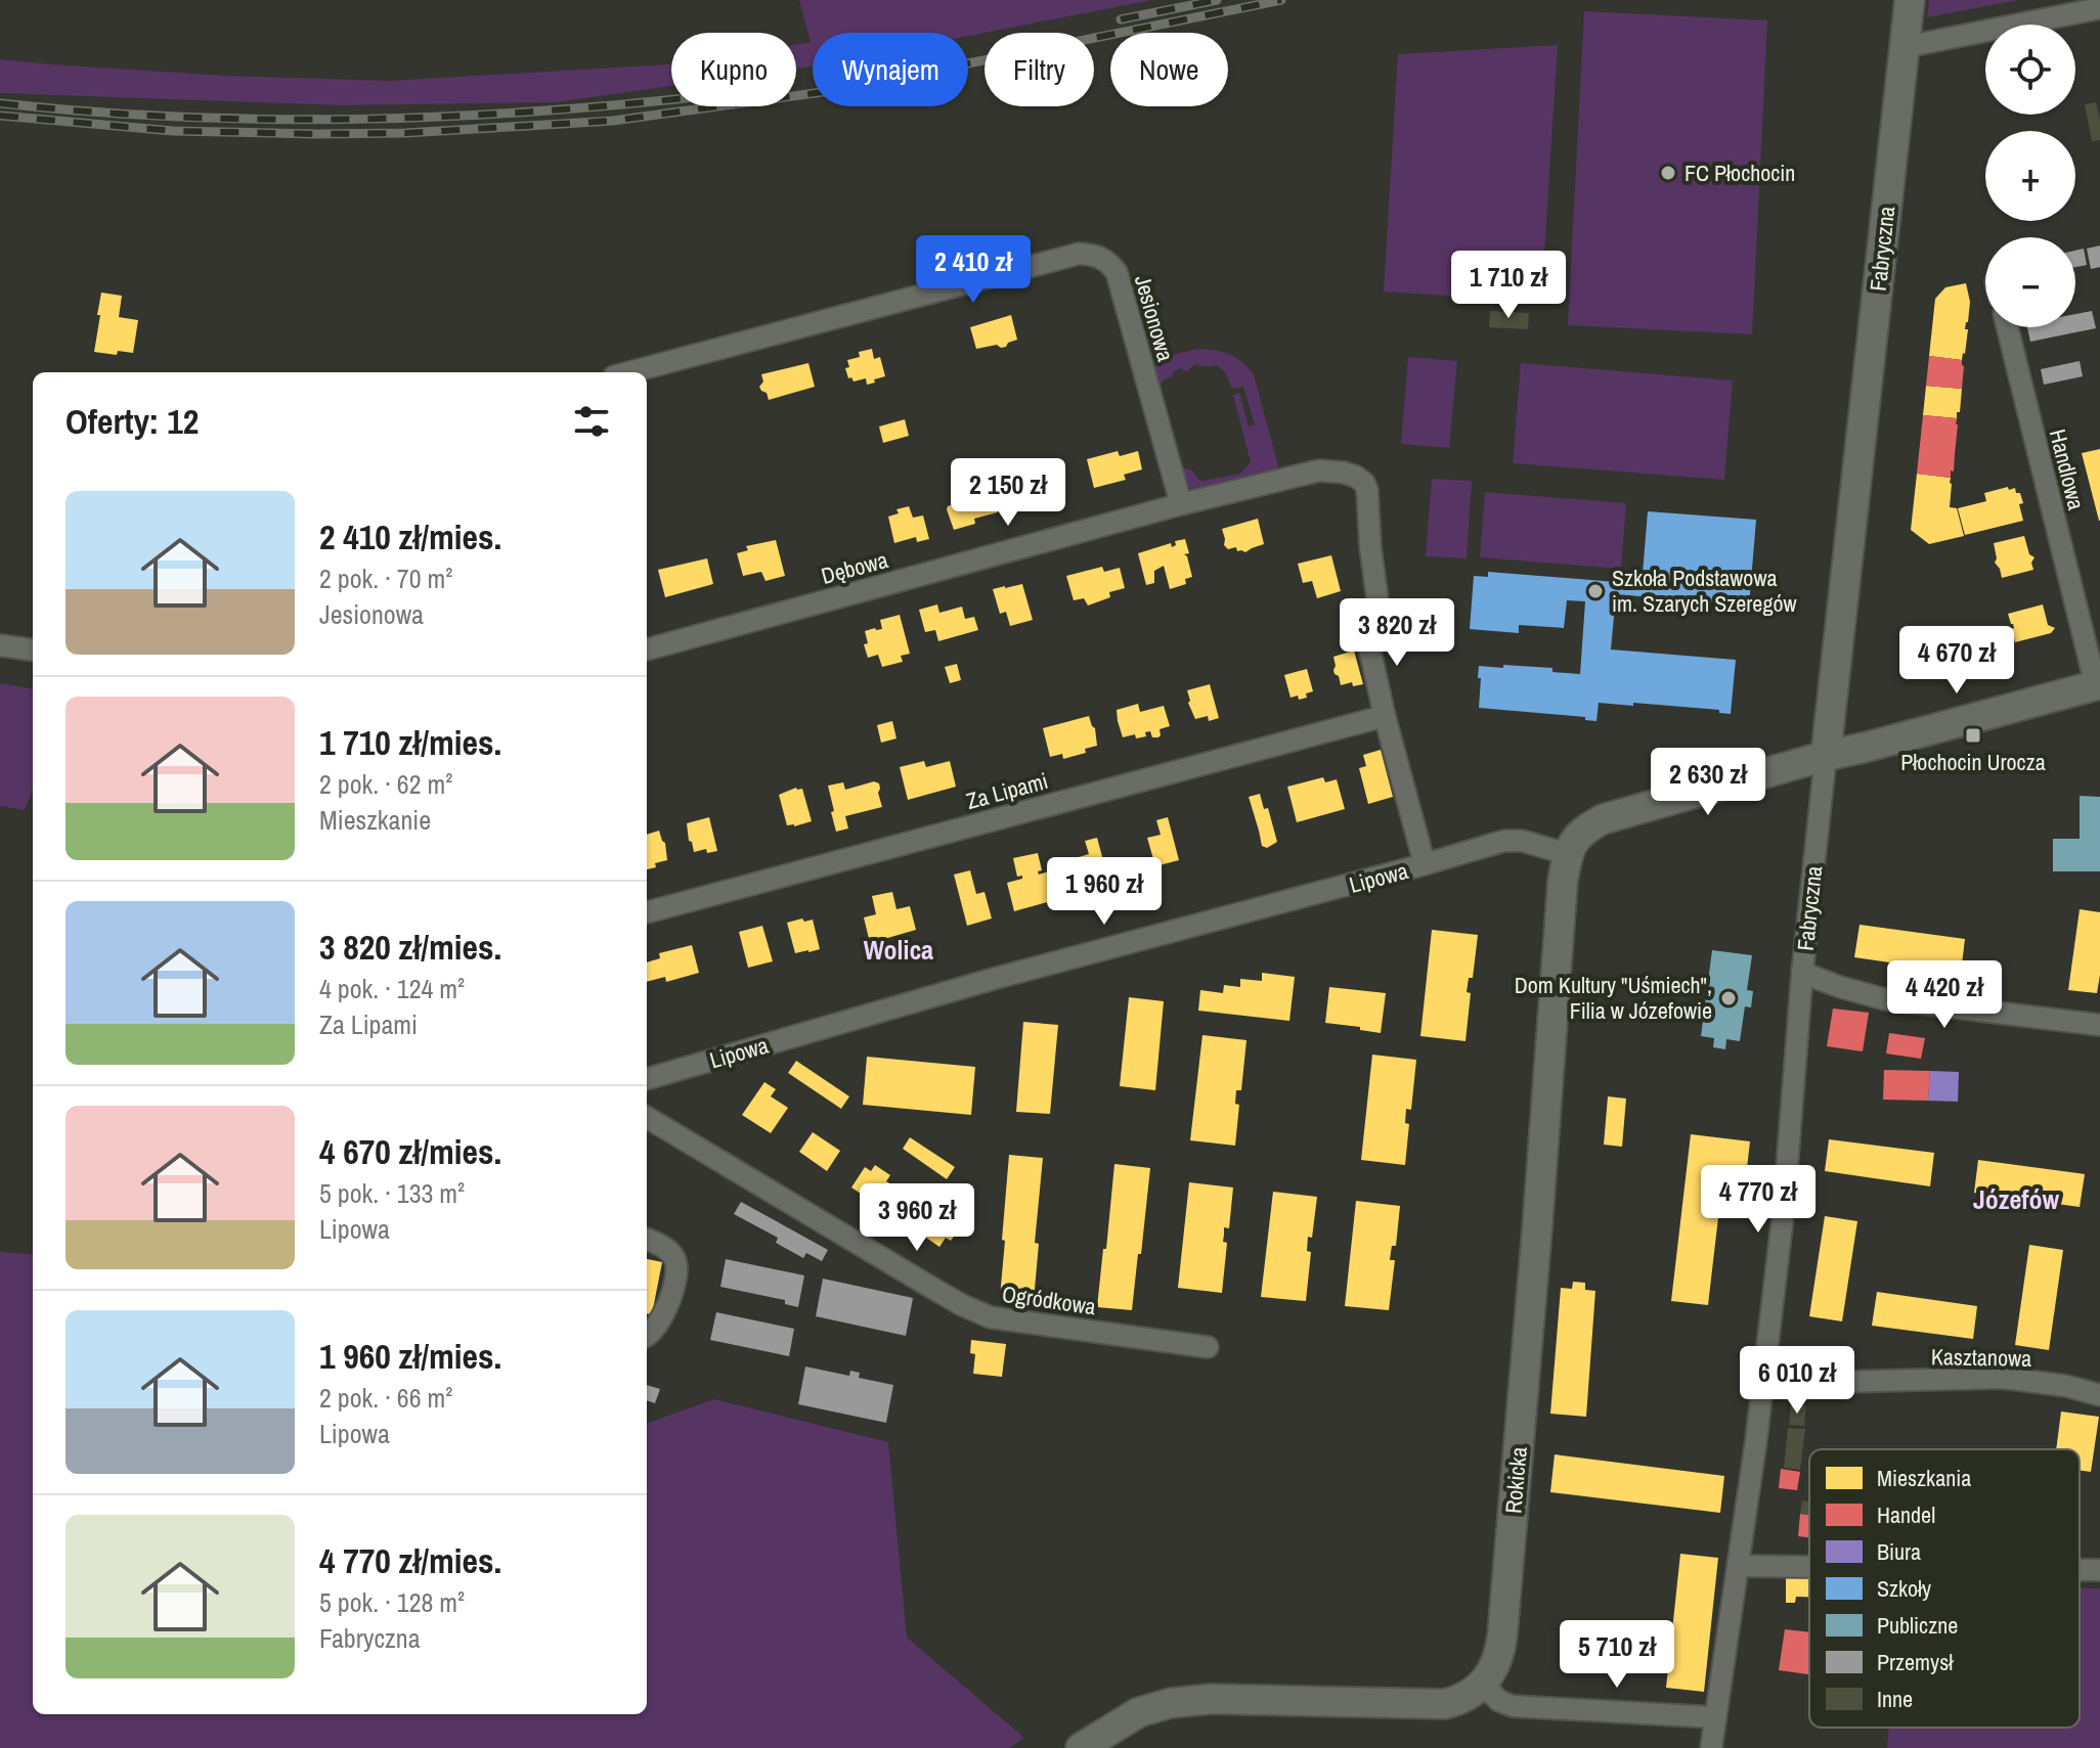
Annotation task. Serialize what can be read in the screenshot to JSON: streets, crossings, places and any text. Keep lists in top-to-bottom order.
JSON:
{
  "streets": {
    "main road": ["Fabryczna", "Rokicka"],
    "street": [
      "Jesionowa",
      "Handlowa",
      "Dębowa",
      "Za Lipami",
      "Lipowa",
      "Ogródkowa",
      "Kasztanowa"
    ]
  },
  "crossings": [
    ["Fabryczna", "Kasztanowa"],
    ["Jesionowa", "Dębowa"],
    ["Dębowa", "Za Lipami"],
    ["Lipowa", "Rokicka"]
  ],
  "districts": ["Wolica", "Józefów"],
  "places": {
    "other": ["FC Płochocin", "Szkoła Podstawowa im. Szarych Szeregów", "Dom Kultury \"Uśmiech\", Filia w Józefowie"],
    "transit": ["Płochocin Urocza"]
  },
  "legend": [
    "Mieszkania",
    "Handel",
    "Biura",
    "Szkoły",
    "Publiczne",
    "Przemysł",
    "Inne"
  ],
  "page": {
    "map_buttons": ["+", "−"],
    "chip": [
      "Kupno",
      "Wynajem",
      "Filtry",
      "Nowe"
    ],
    "price": [
      "2 410 zł",
      "1 710 zł",
      "2 150 zł",
      "3 820 zł",
      "4 670 zł",
      "2 630 zł",
      "1 960 zł",
      "4 420 zł",
      "4 770 zł",
      "3 960 zł",
      "6 010 zł",
      "5 710 zł"
    ],
    "heading": "Oferty: 12",
    "list": [
      {
        "name": "2 410 zł/mies.",
        "note": "2 pok. · 70 m² · Jesionowa"
      },
      {
        "name": "1 710 zł/mies.",
        "note": "2 pok. · 62 m² · Mieszkanie"
      },
      {
        "name": "3 820 zł/mies.",
        "note": "4 pok. · 124 m² · Za Lipami"
      },
      {
        "name": "4 670 zł/mies.",
        "note": "5 pok. · 133 m² · Lipowa"
      },
      {
        "name": "1 960 zł/mies.",
        "note": "2 pok. · 66 m² · Lipowa"
      },
      {
        "name": "4 770 zł/mies.",
        "note": "5 pok. · 128 m² · Fabryczna"
      }
    ]
  }
}
